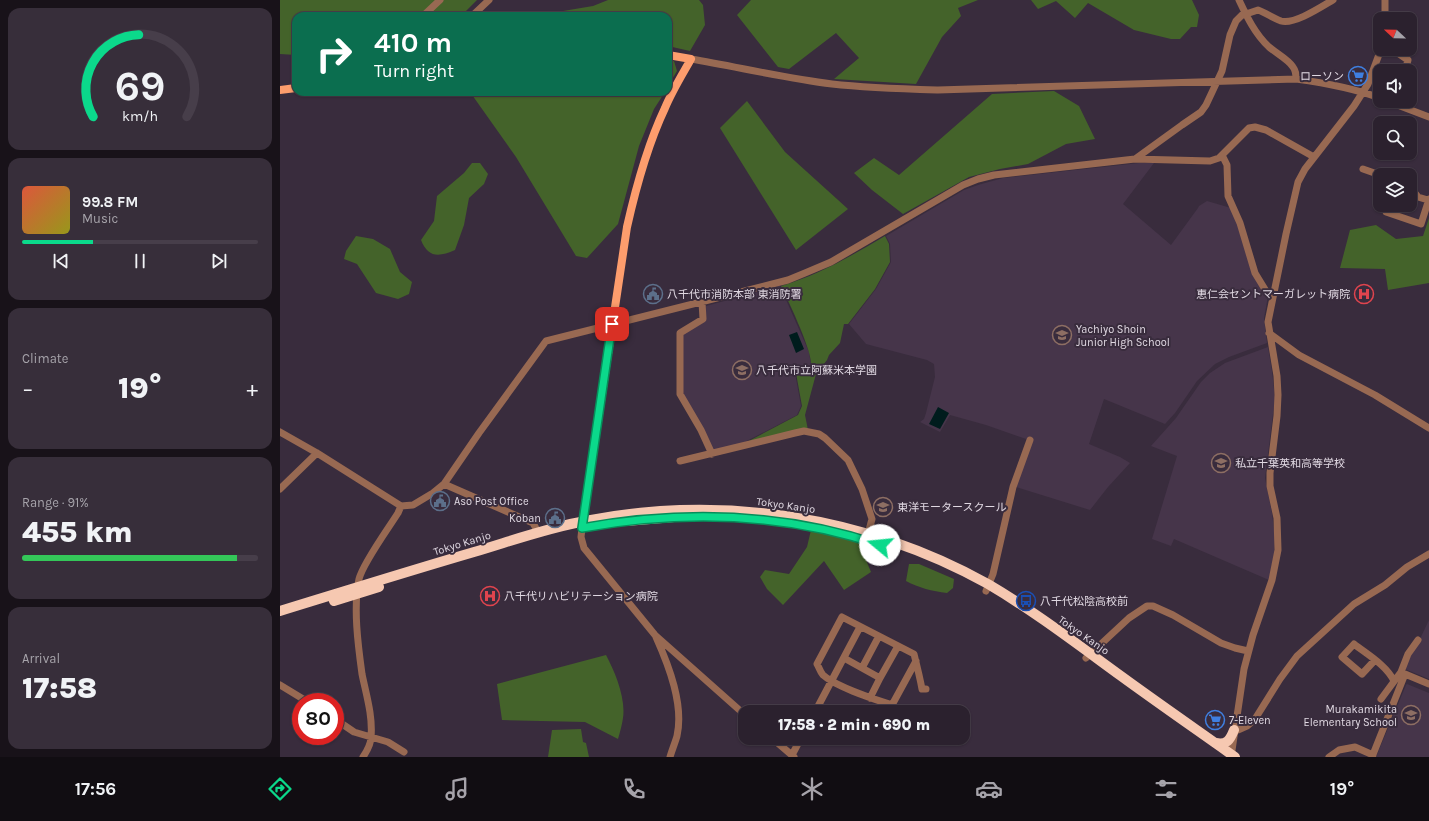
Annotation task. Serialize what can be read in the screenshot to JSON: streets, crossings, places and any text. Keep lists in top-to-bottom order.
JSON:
{
  "streets": {
    "highway": ["Tokyo Kanjo"]
  },
  "places": {
    "supermarket": ["ローソン", "7-Eleven"],
    "public building": ["八千代市消防本部 東消防署", "Aso Post Office", "Koban"],
    "hospital": ["恵仁会セントマーガレット病院", "八千代リハビリテーション病院"],
    "school or university": [
      "Yachiyo Shoin Junior High School",
      "八千代市立阿蘇米本学園",
      "私立千葉英和高等学校",
      "東洋モータースクール",
      "Murakamikita Elementary School"
    ],
    "bus stop": ["八千代松陰高校前"]
  },
  "north": "left",
  "page": {
    "turn": ["410 m", "Turn right"],
    "song": ["99.8 FM", "Music"],
    "tile": [
      "Climate",
      ["Range · 91%", "455 km"],
      ["Arrival", "17:58"]
    ],
    "heat": ["−", "19°", "+"],
    "limit": "80",
    "trip": "17:58 · 2 min · 690 m",
    "tabs": ["17:56", "19°"],
    "gauge": ["69", "km/h"]
  }
}
